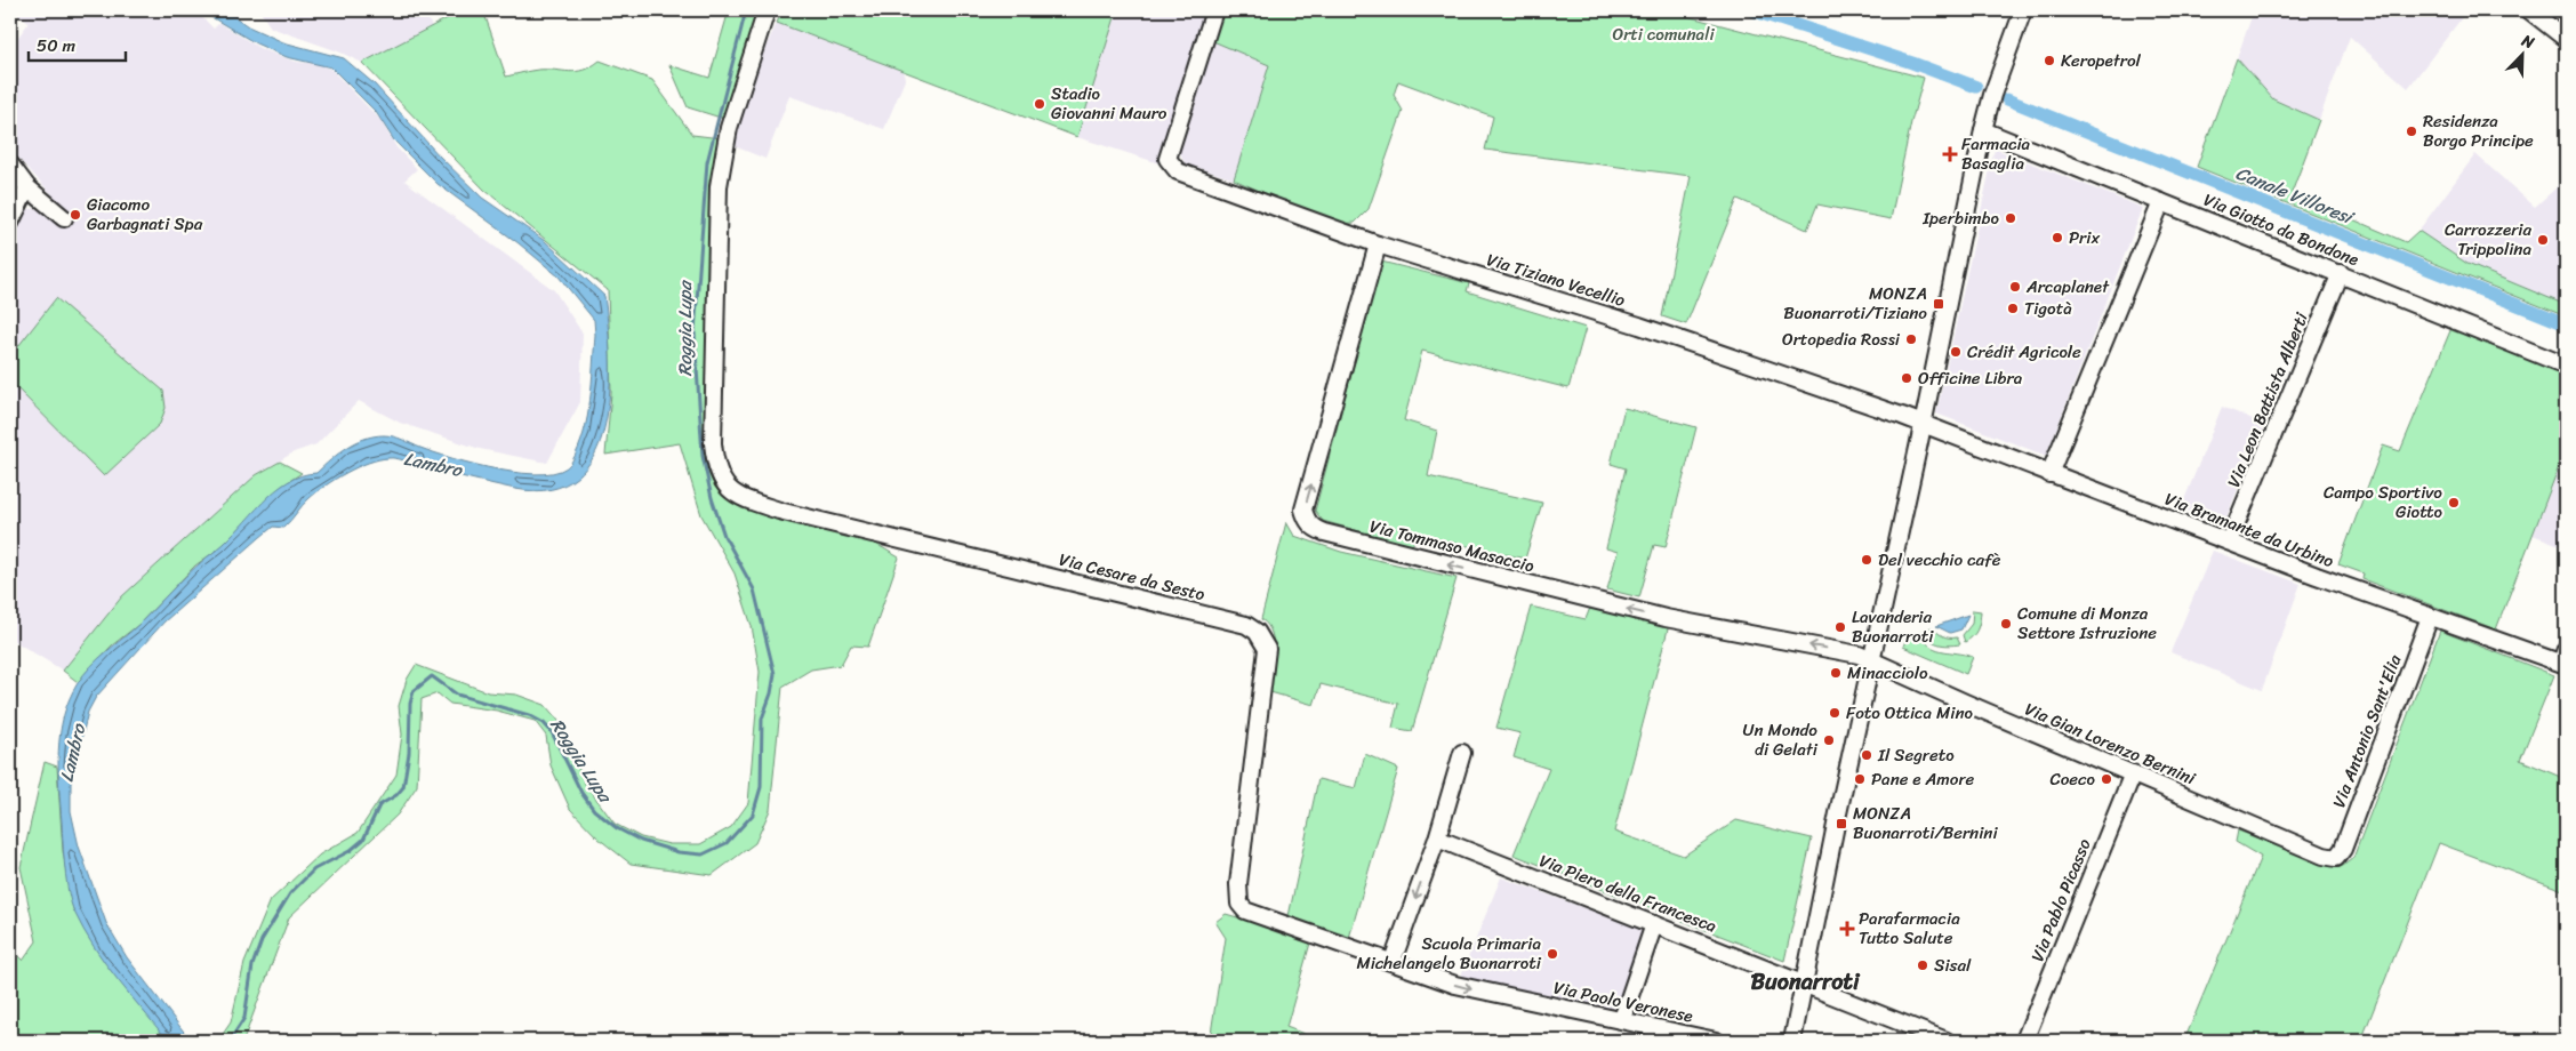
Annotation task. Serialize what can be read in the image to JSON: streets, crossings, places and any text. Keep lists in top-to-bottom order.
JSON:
{
  "streets": {
    "street": [
      "Via Giotto da Bondone",
      "Via Tiziano Vecellio",
      "Via Leon Battista Alberti",
      "Via Bramante da Urbino",
      "Via Tommaso Masaccio",
      "Via Cesare da Sesto",
      "Via Antonio Sant'Elia",
      "Via Gian Lorenzo Bernini",
      "Via Piero della Francesca",
      "Via Pablo Picasso",
      "Via Paolo Veronese"
    ]
  },
  "crossings": [
    ["Via Giotto da Bondone", "Via Leon Battista Alberti"],
    ["Via Tiziano Vecellio", "Via Bramante da Urbino"],
    ["Via Tiziano Vecellio", "Via Tommaso Masaccio"],
    ["Via Leon Battista Alberti", "Via Bramante da Urbino"],
    ["Via Bramante da Urbino", "Via Antonio Sant'Elia"],
    ["Via Tommaso Masaccio", "Via Gian Lorenzo Bernini"],
    ["Via Cesare da Sesto", "Via Paolo Veronese"],
    ["Via Antonio Sant'Elia", "Via Gian Lorenzo Bernini"],
    ["Via Gian Lorenzo Bernini", "Via Pablo Picasso"]
  ],
  "one_way": ["Via Paolo Veronese"],
  "districts": ["Buonarroti"],
  "water": ["Canale Villoresi", "Roggia Lupa", "Lambro"],
  "parks": ["Orti comunali"],
  "places": {
    "other": [
      "Keropetrol",
      "Stadio Giovanni Mauro",
      "Residenza Borgo Principe",
      "Giacomo Garbagnati Spa",
      "Iperbimbo",
      "Prix",
      "Carrozzeria Trippolina",
      "Arcaplanet",
      "Tigotà",
      "Ortopedia Rossi",
      "Crédit Agricole",
      "Officine Libra",
      "Campo Sportivo Giotto",
      "Del vecchio cafè",
      "Comune di Monza Settore Istruzione",
      "Lavanderia Buonarroti",
      "Minacciolo",
      "Foto Ottica Mino",
      "Un Mondo di Gelati",
      "Il Segreto",
      "Pane e Amore",
      "Coeco",
      "Scuola Primaria Michelangelo Buonarroti",
      "Sisal"
    ],
    "health": ["Farmacia Basaglia", "Parafarmacia Tutto Salute"],
    "transit": ["MONZA Buonarroti/Tiziano", "MONZA Buonarroti/Bernini"]
  },
  "scale_bar": "50 m",
  "north": "top right"
}
